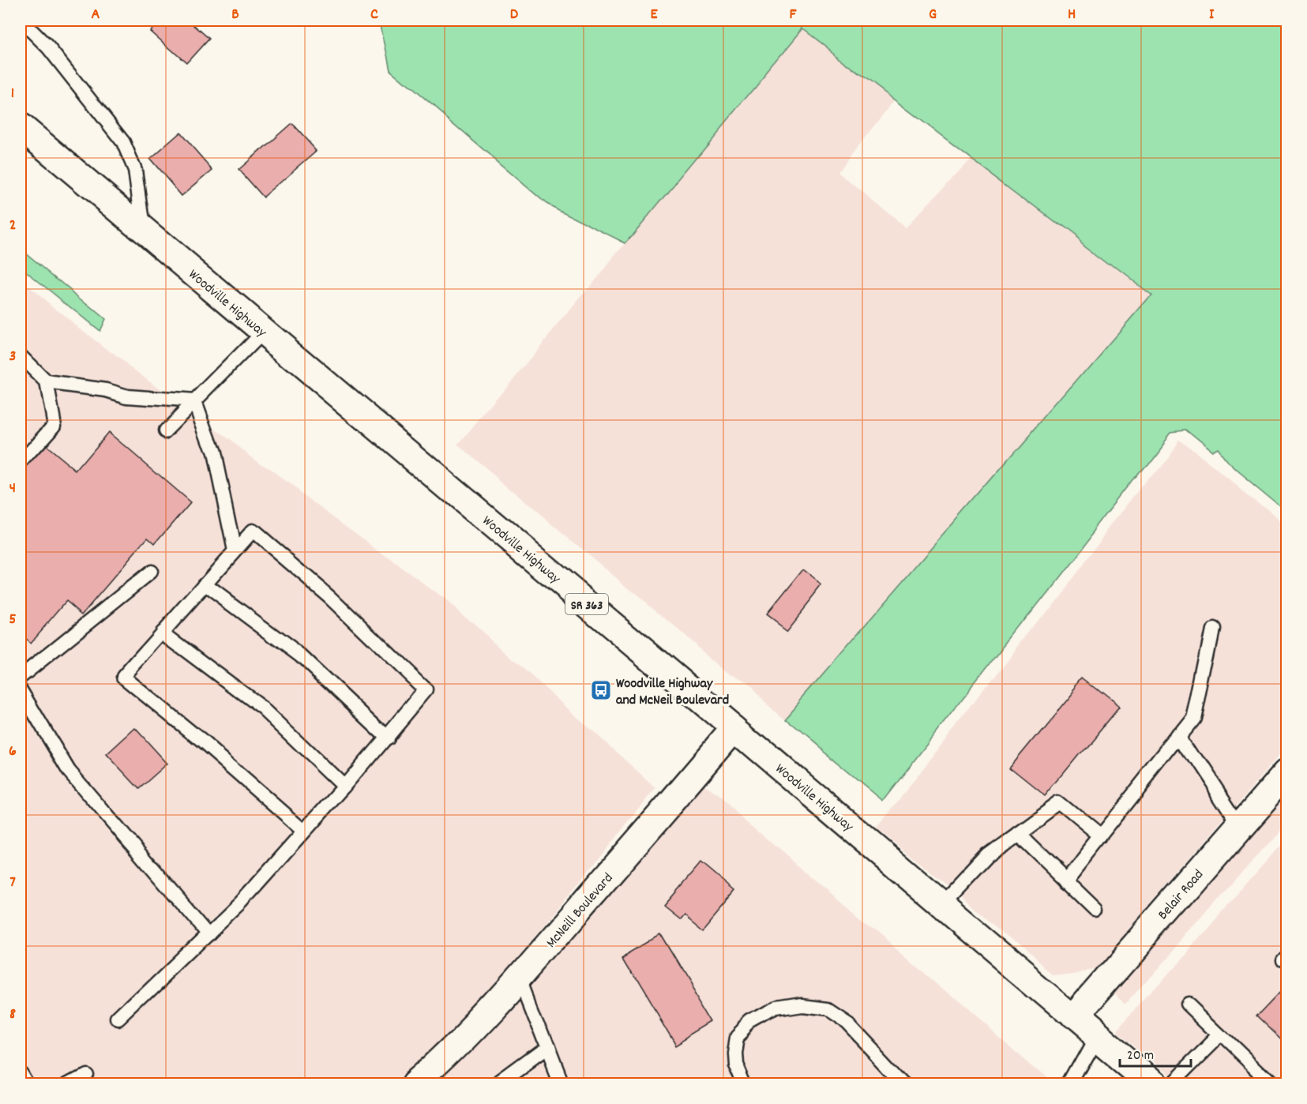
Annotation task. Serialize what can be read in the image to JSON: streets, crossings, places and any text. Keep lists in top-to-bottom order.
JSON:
{
  "streets": {
    "main road": [
      "Woodville Highway",
      "SR 363",
      "Belair Road",
      "McNeill Boulevard"
    ]
  },
  "crossings": [
    ["Woodville Highway", "Belair Road"],
    ["Woodville Highway", "McNeill Boulevard"]
  ],
  "places": {
    "bus stop": ["Woodville Highway and McNeil Boulevard"]
  },
  "scale_bar": "20 m",
  "grid": {
    "columns": [
      "A",
      "B",
      "C",
      "D",
      "E",
      "F",
      "G",
      "H",
      "I"
    ],
    "rows": [
      "1",
      "2",
      "3",
      "4",
      "5",
      "6",
      "7",
      "8"
    ]
  }
}
